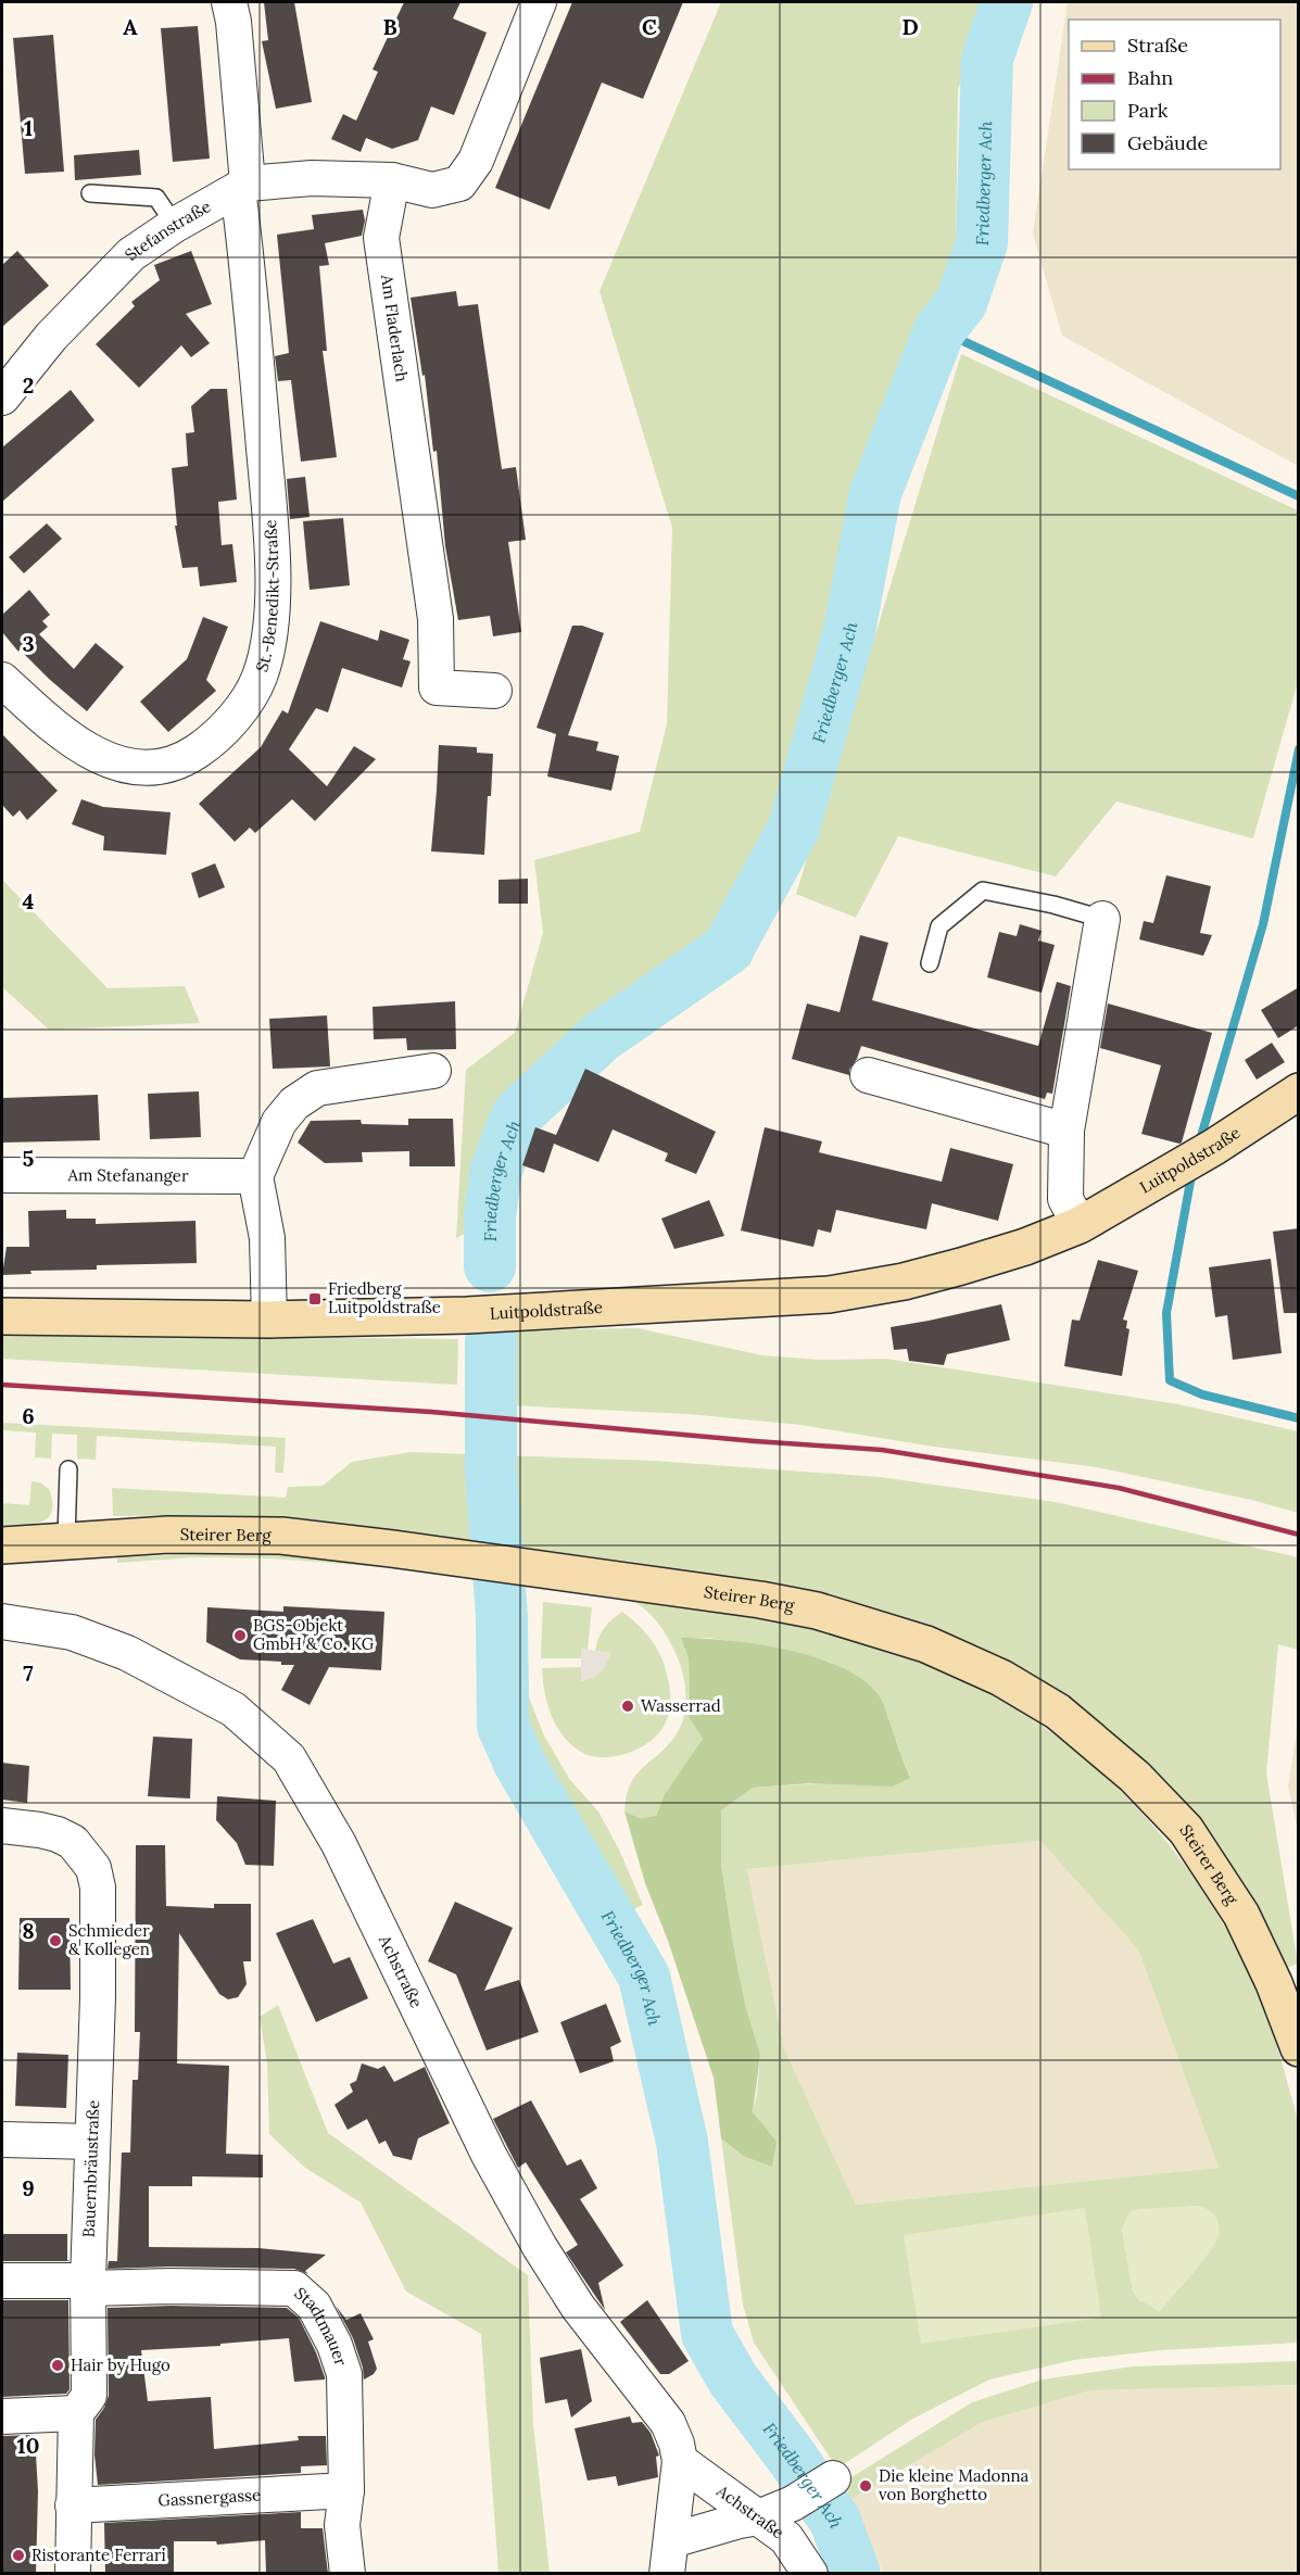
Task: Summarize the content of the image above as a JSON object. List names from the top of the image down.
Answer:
{
  "streets": {
    "street": [
      "Stefanstraße",
      "Am Fladerlach",
      "St.-Benedikt-Straße",
      "Luitpoldstraße",
      "Am Stefananger",
      "Steirer Berg",
      "Achstraße",
      "Bauernbräustraße",
      "Stadtmauer",
      "Gassnergasse"
    ]
  },
  "crossings": [
    ["Stefanstraße", "Am Fladerlach"],
    ["Stefanstraße", "St.-Benedikt-Straße"],
    ["Bauernbräustraße", "Stadtmauer"],
    ["Bauernbräustraße", "Gassnergasse"],
    ["Stadtmauer", "Gassnergasse"]
  ],
  "water": ["Friedberger Ach"],
  "places": {
    "transit": ["Friedberg Luitpoldstraße"],
    "other": [
      "BGS-Objekt GmbH & Co. KG",
      "Wasserrad",
      "Schmieder & Kollegen",
      "Hair by Hugo",
      "Die kleine Madonna von Borghetto",
      "Ristorante Ferrari"
    ]
  },
  "legend": [
    "Straße",
    "Bahn",
    "Park",
    "Gebäude"
  ],
  "grid": {
    "columns": [
      "A",
      "B",
      "C",
      "D"
    ],
    "rows": [
      "1",
      "2",
      "3",
      "4",
      "5",
      "6",
      "7",
      "8",
      "9",
      "10"
    ]
  }
}
